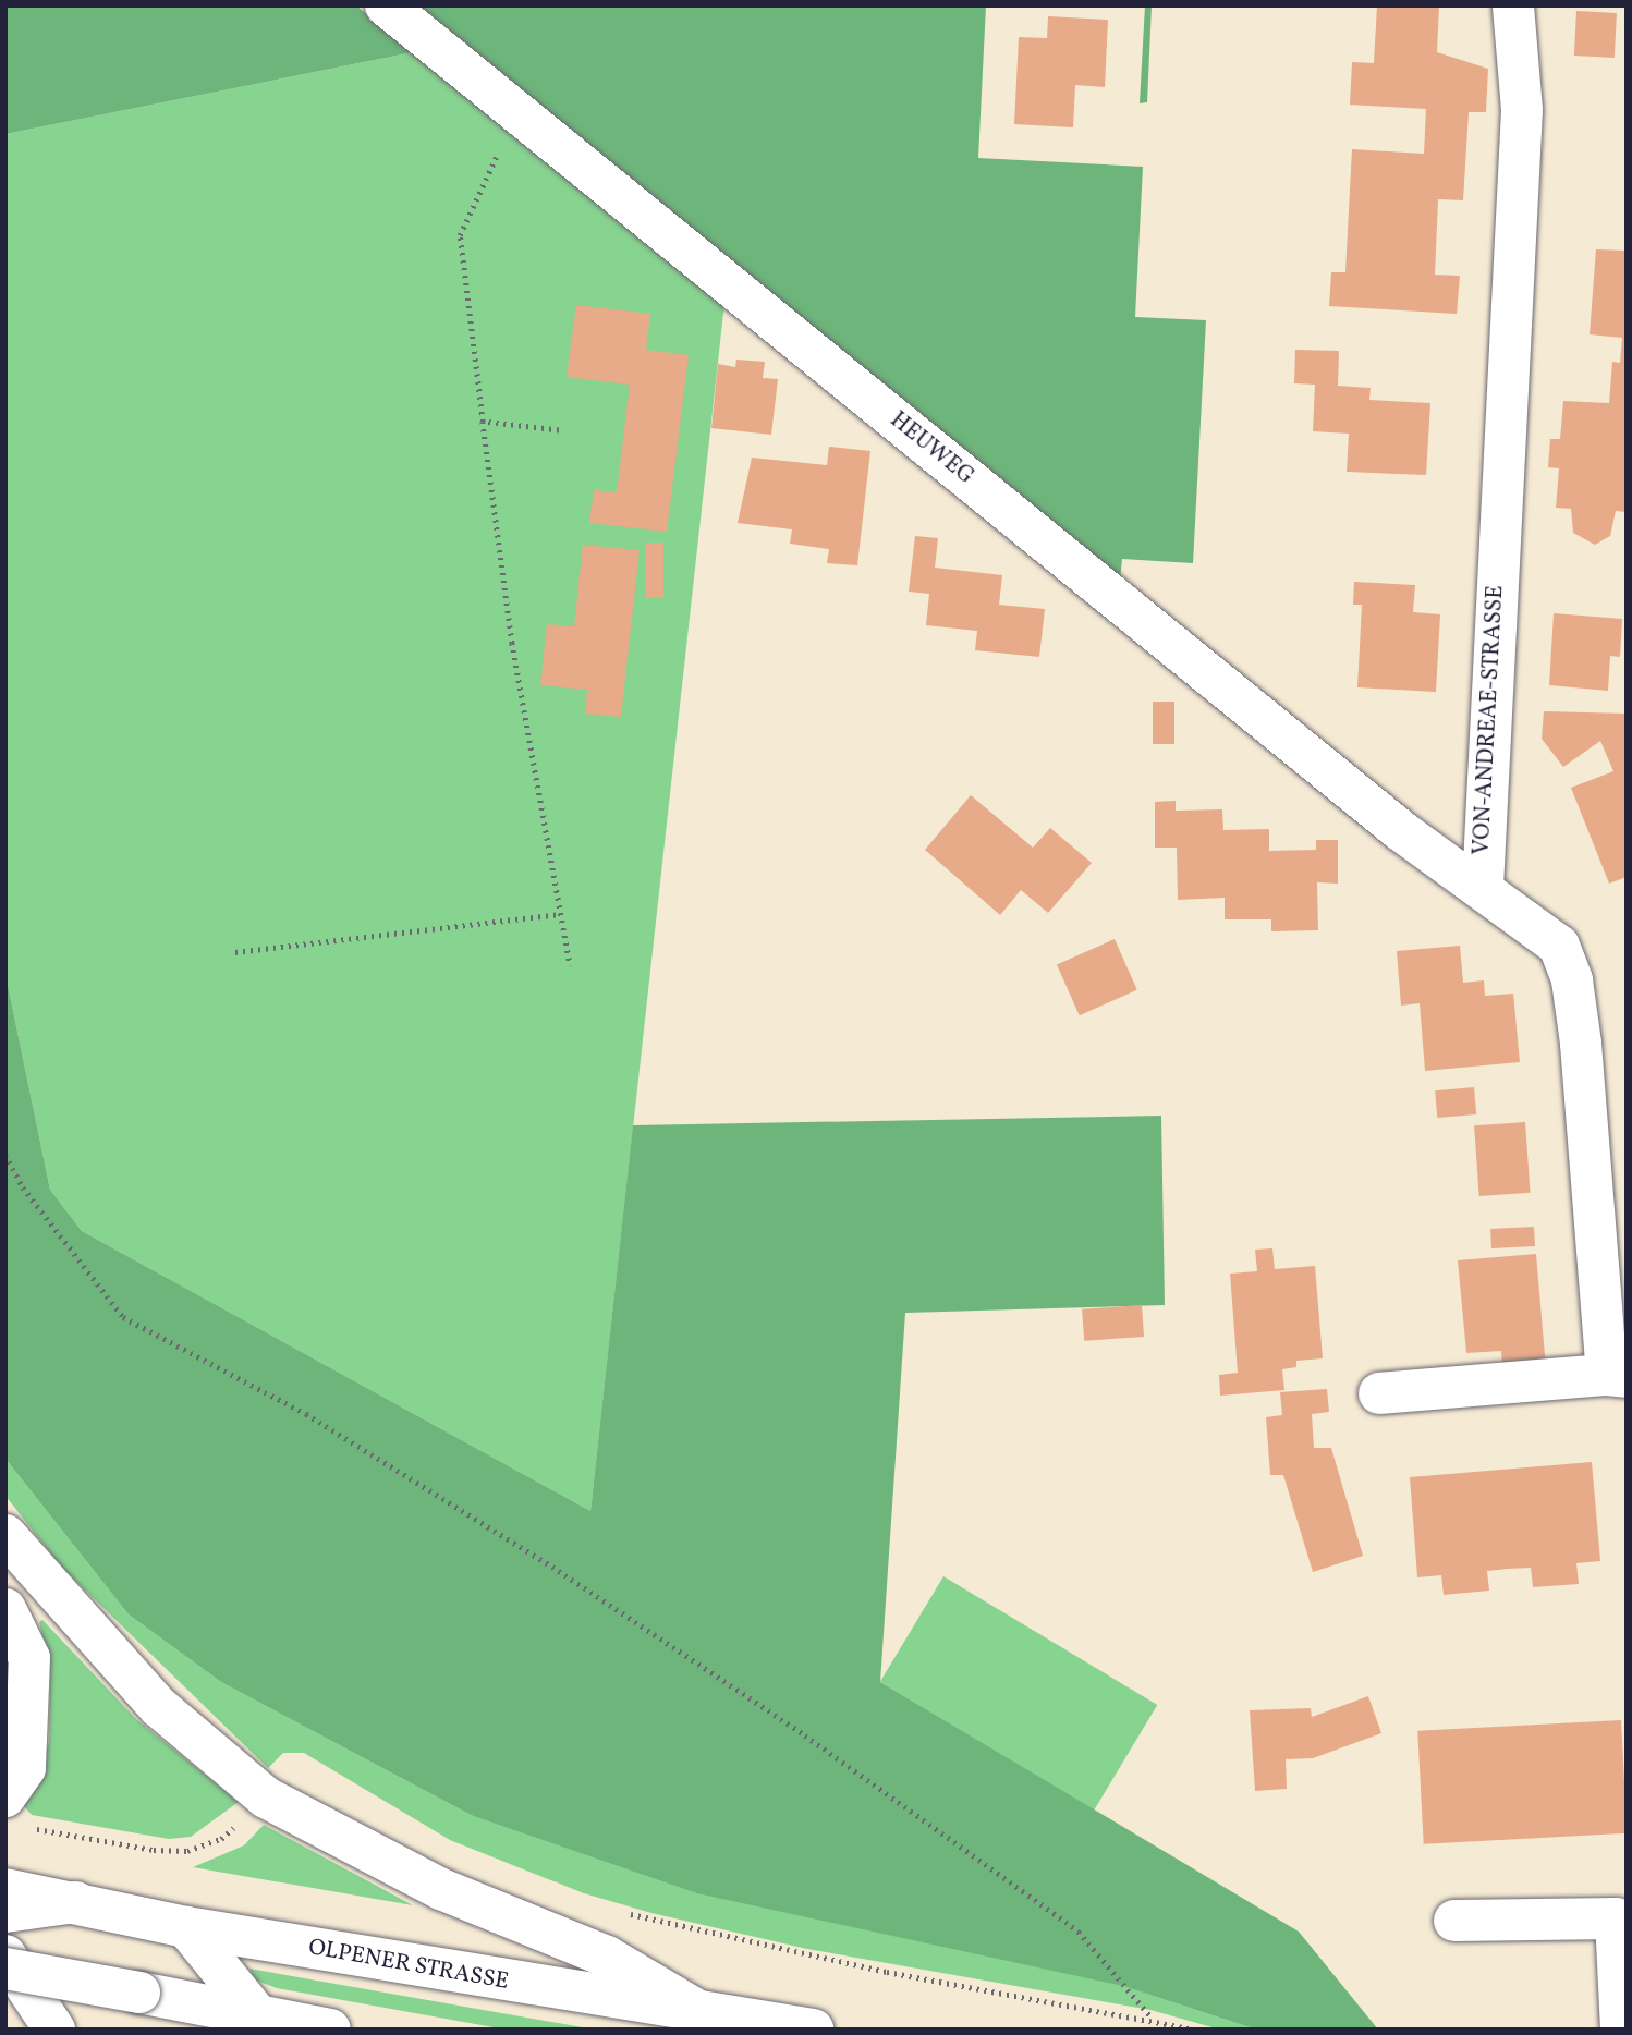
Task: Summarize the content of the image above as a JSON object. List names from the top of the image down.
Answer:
{
  "streets": {
    "main road": ["HEUWEG", "VON-ANDREAE-STRASSE", "OLPENER STRASSE"]
  },
  "crossings": [
    ["HEUWEG", "VON-ANDREAE-STRASSE"]
  ]
}
